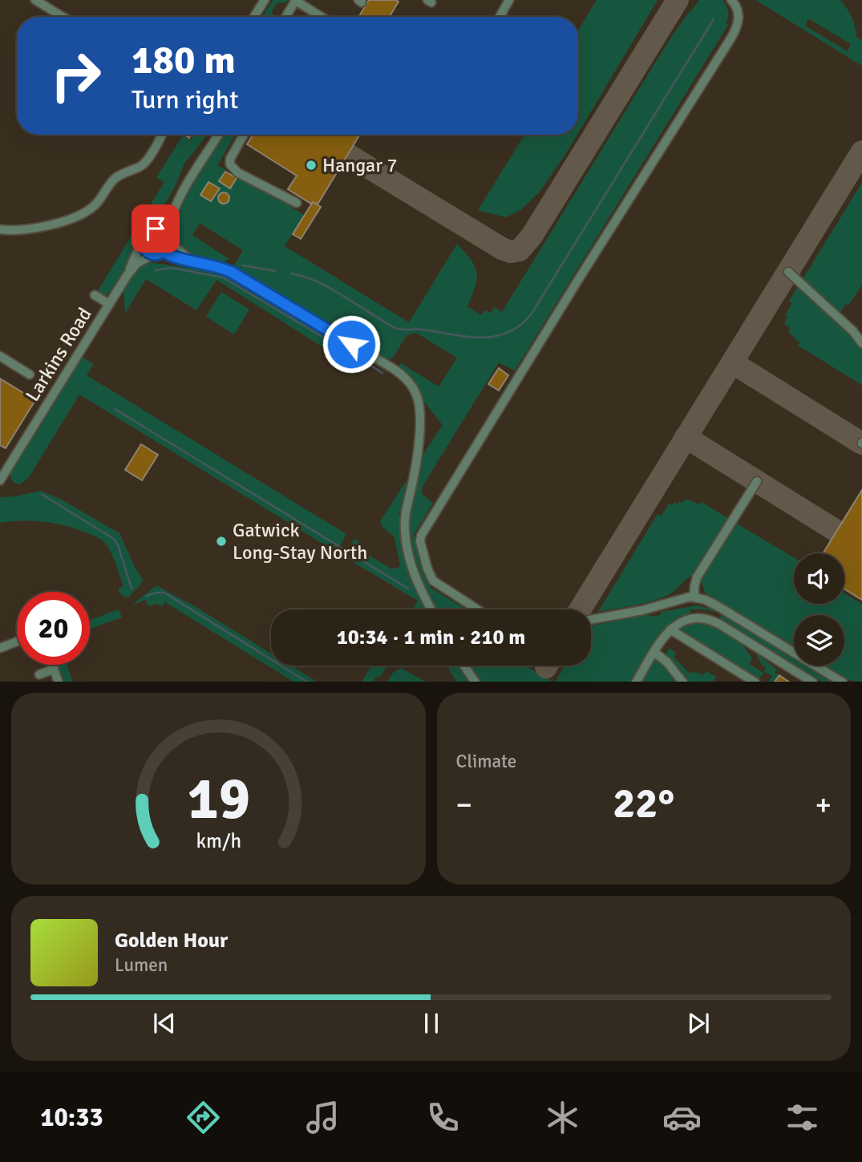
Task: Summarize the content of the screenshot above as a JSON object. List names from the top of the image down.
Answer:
{
  "streets": {
    "lane": ["Larkins Road"]
  },
  "places": ["Hangar 7", "Gatwick Long-Stay North"],
  "page": {
    "turn": ["180 m", "Turn right"],
    "limit": "20",
    "trip": "10:34 · 1 min · 210 m",
    "tile": "Climate",
    "heat": ["−", "22°", "+"],
    "song": ["Golden Hour", "Lumen"],
    "tabs": "10:33",
    "gauge": ["19", "km/h"]
  }
}
